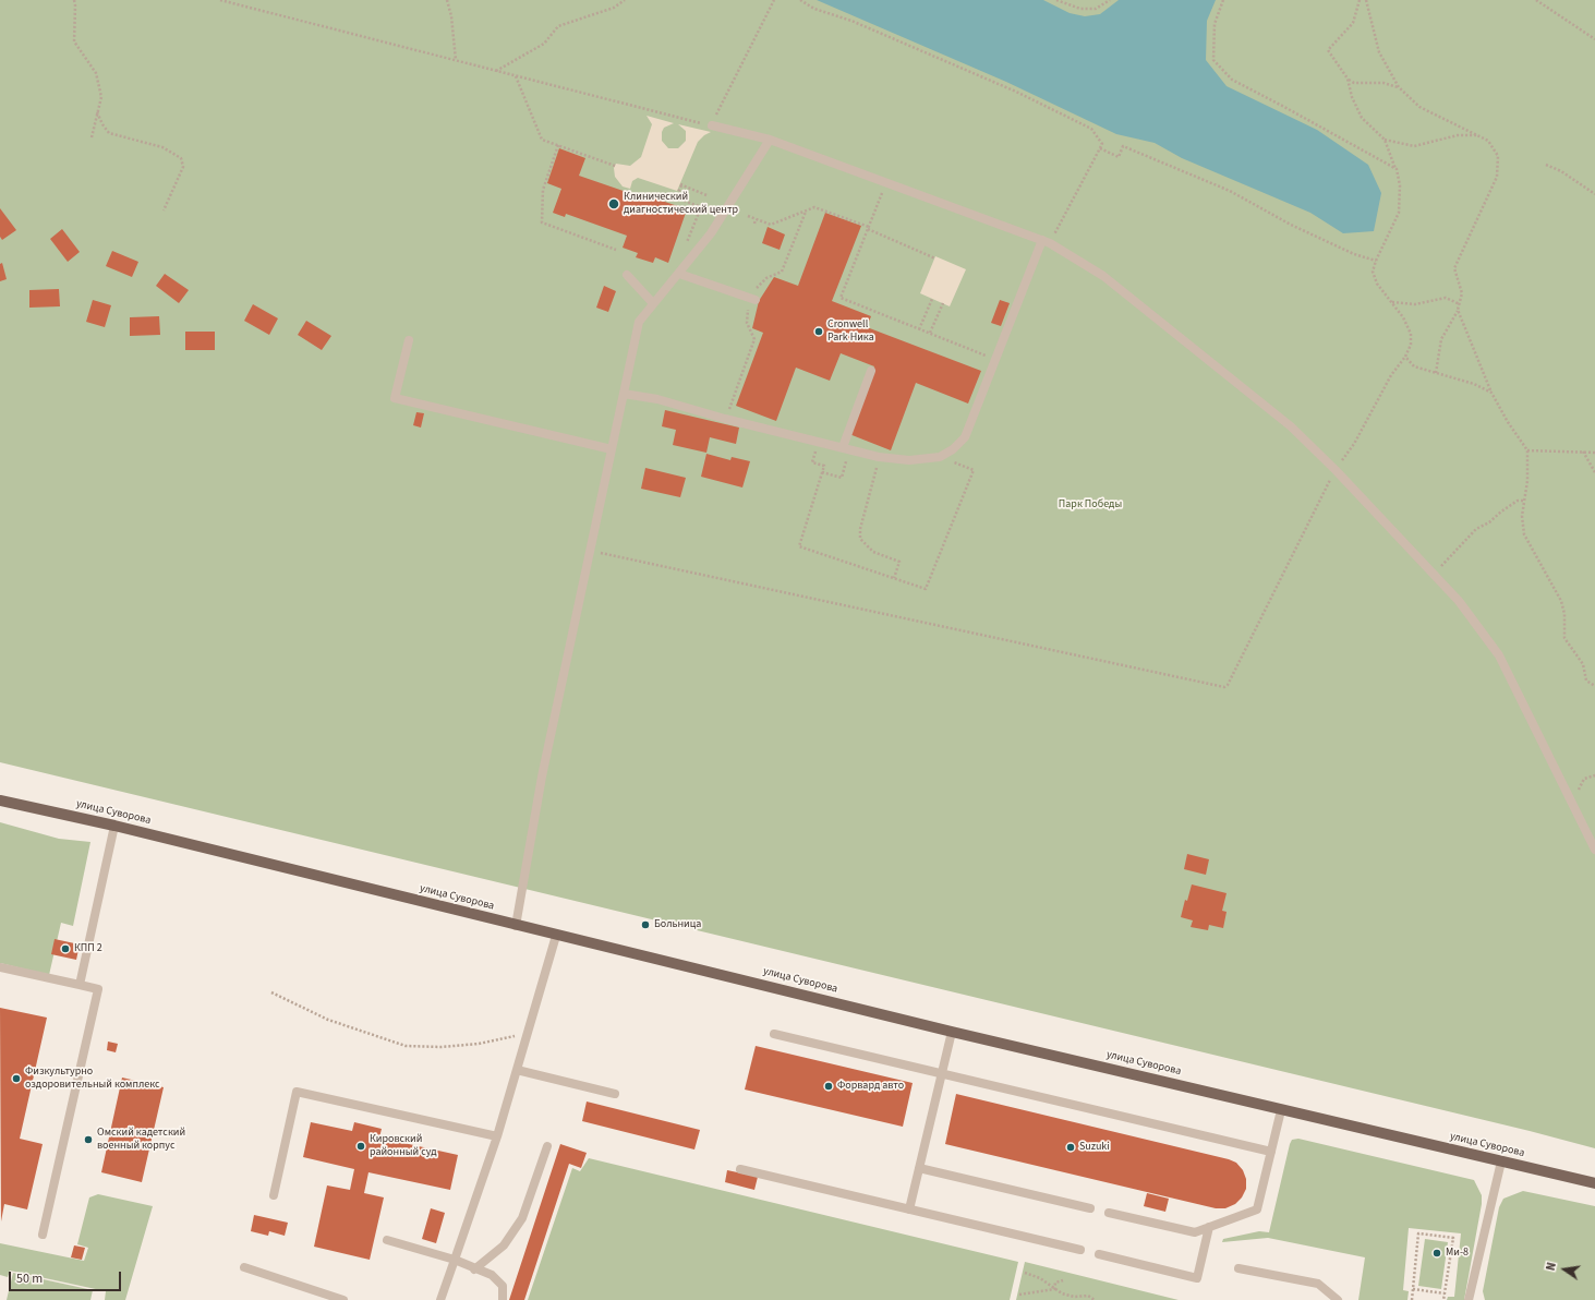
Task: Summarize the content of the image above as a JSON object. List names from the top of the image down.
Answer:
{
  "streets": {
    "main road": ["улица Суворова"]
  },
  "parks": ["Парк Победы"],
  "places": [
    "Клинический диагностический центр",
    "Cronwell Park Ника",
    "Больница",
    "КПП 2",
    "Физкультурно оздоровительный комплекс",
    "Форвард авто",
    "Омский кадетский военный корпус",
    "Кировский районный суд",
    "Suzuki",
    "Ми-8"
  ],
  "scale_bar": "50 m",
  "north": "left"
}
